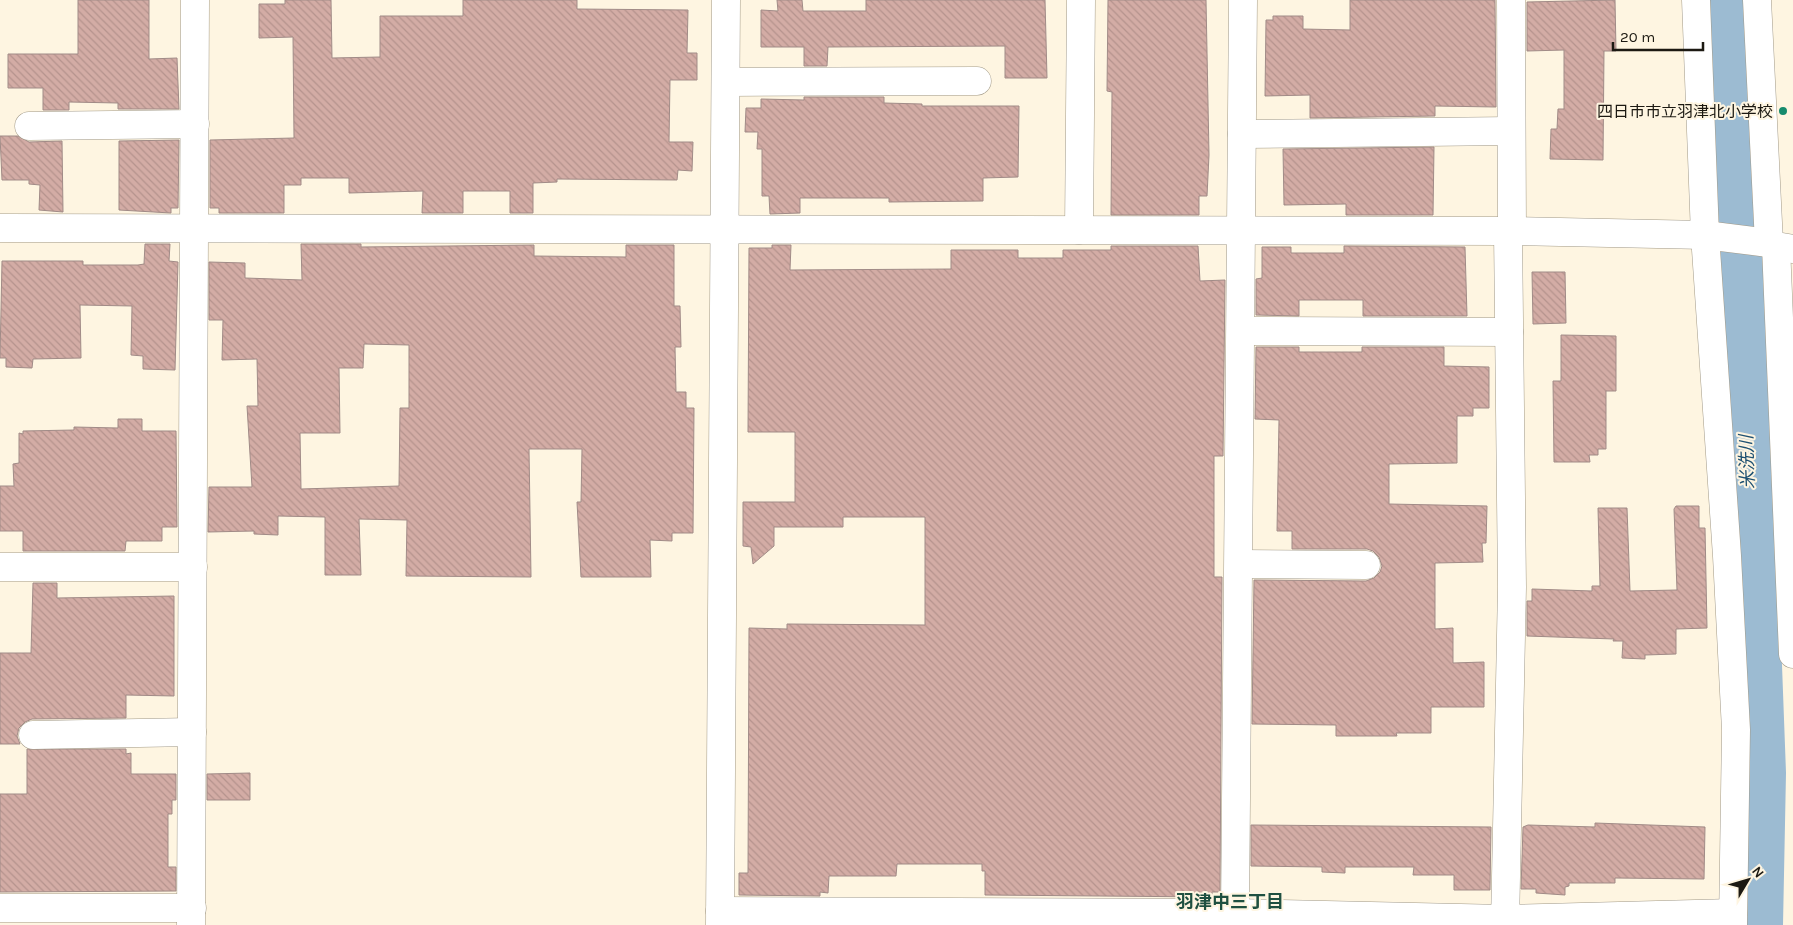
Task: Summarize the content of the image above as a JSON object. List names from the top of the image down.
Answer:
{
  "districts": ["羽津中三丁目"],
  "water": ["米洗川"],
  "places": ["四日市市立羽津北小学校"],
  "scale_bar": "20 m",
  "north": "top right"
}
